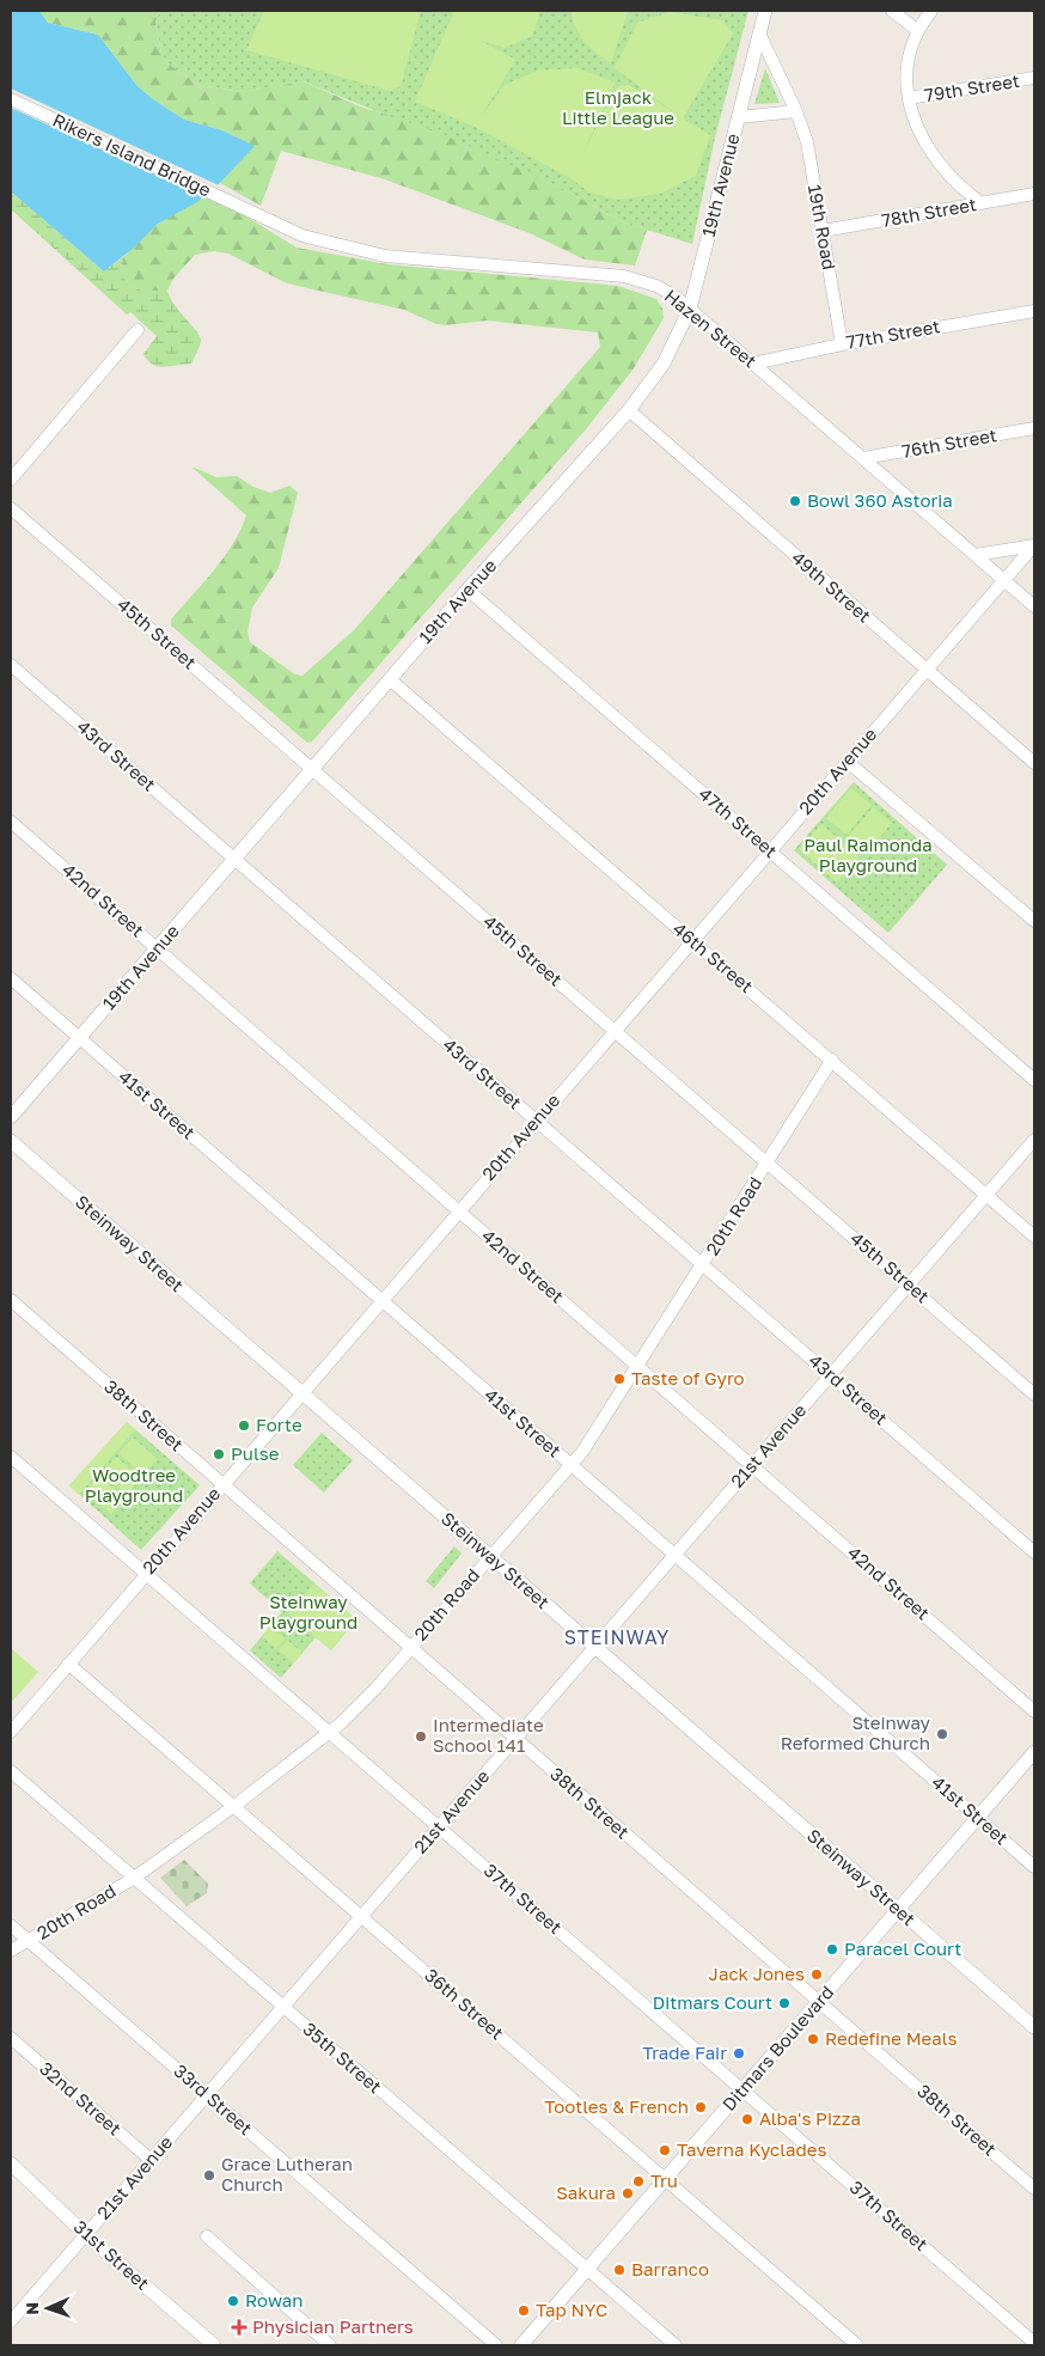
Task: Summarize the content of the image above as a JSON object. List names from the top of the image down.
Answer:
{
  "streets": {
    "street": [
      "79th Street",
      "Rikers Island Bridge",
      "19th Avenue",
      "78th Street",
      "19th Road",
      "Hazen Street",
      "77th Street",
      "76th Street",
      "49th Street",
      "45th Street",
      "43rd Street",
      "20th Avenue",
      "47th Street",
      "42nd Street",
      "46th Street",
      "41st Street",
      "20th Road",
      "Steinway Street",
      "38th Street",
      "21st Avenue",
      "37th Street",
      "36th Street",
      "Ditmars Boulevard",
      "35th Street",
      "32nd Street",
      "33rd Street",
      "31st Street"
    ]
  },
  "crossings": [
    ["Rikers Island Bridge", "Hazen Street"],
    ["19th Avenue", "19th Road"],
    ["19th Avenue", "Hazen Street"],
    ["19th Avenue", "49th Street"],
    ["19th Avenue", "45th Street"],
    ["19th Avenue", "43rd Street"],
    ["19th Avenue", "47th Street"],
    ["19th Avenue", "42nd Street"],
    ["19th Avenue", "46th Street"],
    ["19th Avenue", "41st Street"],
    ["78th Street", "19th Road"],
    ["19th Road", "77th Street"],
    ["Hazen Street", "77th Street"],
    ["Hazen Street", "76th Street"],
    ["Hazen Street", "20th Avenue"],
    ["49th Street", "20th Avenue"],
    ["45th Street", "20th Avenue"],
    ["45th Street", "20th Road"],
    ["45th Street", "21st Avenue"],
    ["43rd Street", "20th Avenue"],
    ["43rd Street", "20th Road"],
    ["43rd Street", "21st Avenue"],
    ["20th Avenue", "47th Street"],
    ["20th Avenue", "42nd Street"],
    ["20th Avenue", "46th Street"],
    ["20th Avenue", "41st Street"],
    ["20th Avenue", "Steinway Street"],
    ["20th Avenue", "38th Street"],
    ["20th Avenue", "37th Street"],
    ["20th Avenue", "36th Street"],
    ["42nd Street", "20th Road"],
    ["42nd Street", "21st Avenue"],
    ["46th Street", "20th Road"],
    ["46th Street", "21st Avenue"],
    ["41st Street", "20th Road"],
    ["41st Street", "21st Avenue"],
    ["41st Street", "Ditmars Boulevard"],
    ["20th Road", "Steinway Street"],
    ["20th Road", "38th Street"],
    ["20th Road", "37th Street"],
    ["20th Road", "36th Street"],
    ["20th Road", "35th Street"],
    ["20th Road", "33rd Street"],
    ["Steinway Street", "21st Avenue"],
    ["Steinway Street", "Ditmars Boulevard"],
    ["38th Street", "21st Avenue"],
    ["38th Street", "Ditmars Boulevard"],
    ["21st Avenue", "37th Street"],
    ["21st Avenue", "36th Street"],
    ["21st Avenue", "35th Street"],
    ["21st Avenue", "32nd Street"],
    ["21st Avenue", "33rd Street"],
    ["21st Avenue", "31st Street"],
    ["37th Street", "Ditmars Boulevard"],
    ["36th Street", "Ditmars Boulevard"],
    ["Ditmars Boulevard", "35th Street"]
  ],
  "districts": ["STEINWAY"],
  "parks": [
    "Elmjack Little League",
    "Paul Raimonda Playground",
    "Woodtree Playground",
    "Steinway Playground"
  ],
  "places": {
    "other": [
      "Bowl 360 Astoria",
      "Taste of Gyro",
      "Forte",
      "Pulse",
      "Steinway Reformed Church",
      "Intermediate School 141",
      "Paracel Court",
      "Jack Jones",
      "Ditmars Court",
      "Redefine Meals",
      "Trade Fair",
      "Tootles & French",
      "Alba's Pizza",
      "Taverna Kyclades",
      "Grace Lutheran Church",
      "Tru",
      "Sakura",
      "Barranco",
      "Rowan",
      "Tap NYC"
    ],
    "health": ["Physician Partners"]
  },
  "north": "left"
}
